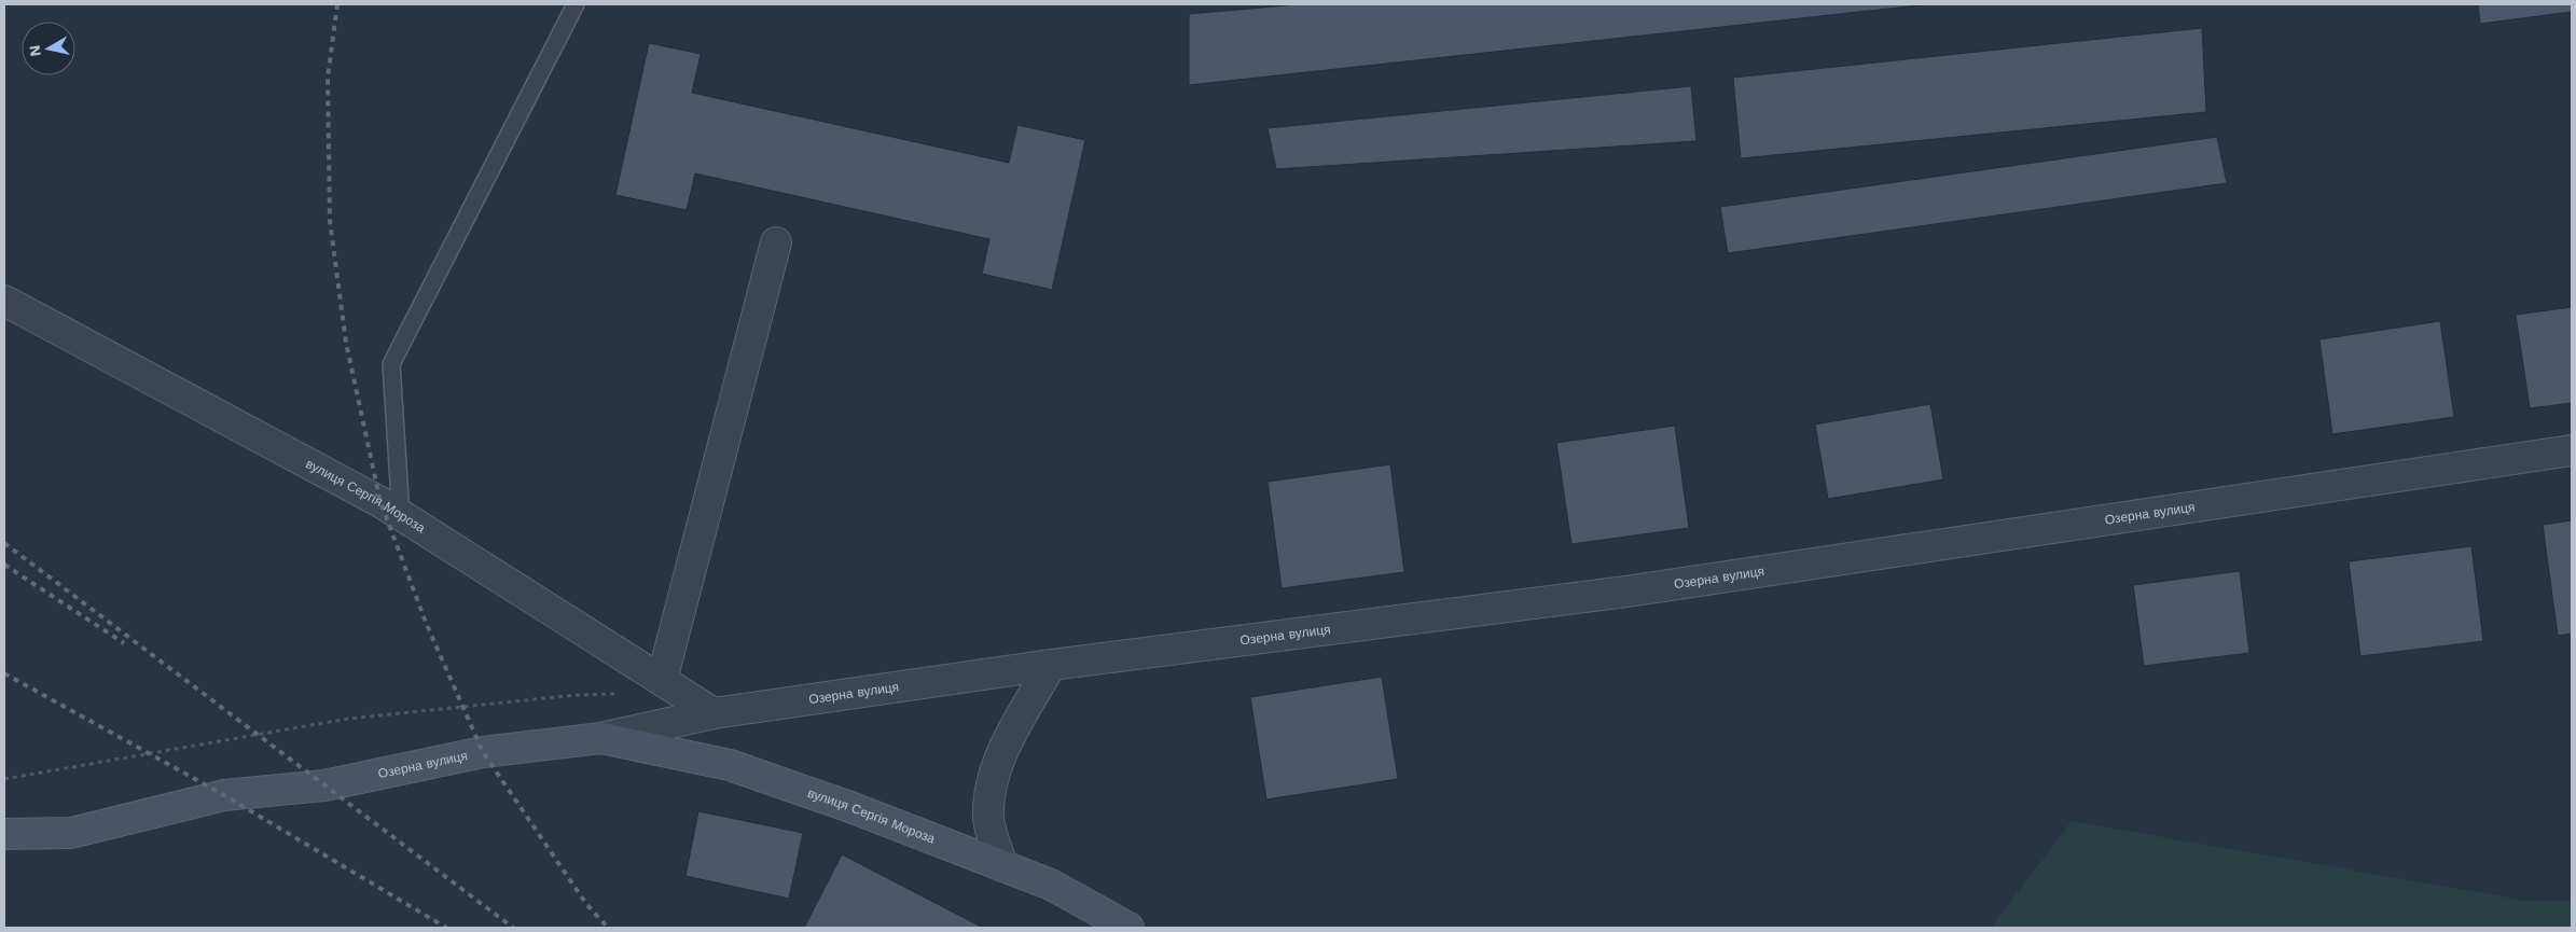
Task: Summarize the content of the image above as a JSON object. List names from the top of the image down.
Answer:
{
  "streets": {
    "main road": ["вулиця Сергія Мороза", "Озерна вулиця"]
  },
  "crossings": [
    ["вулиця Сергія Мороза", "Озерна вулиця"]
  ],
  "north": "left"
}
